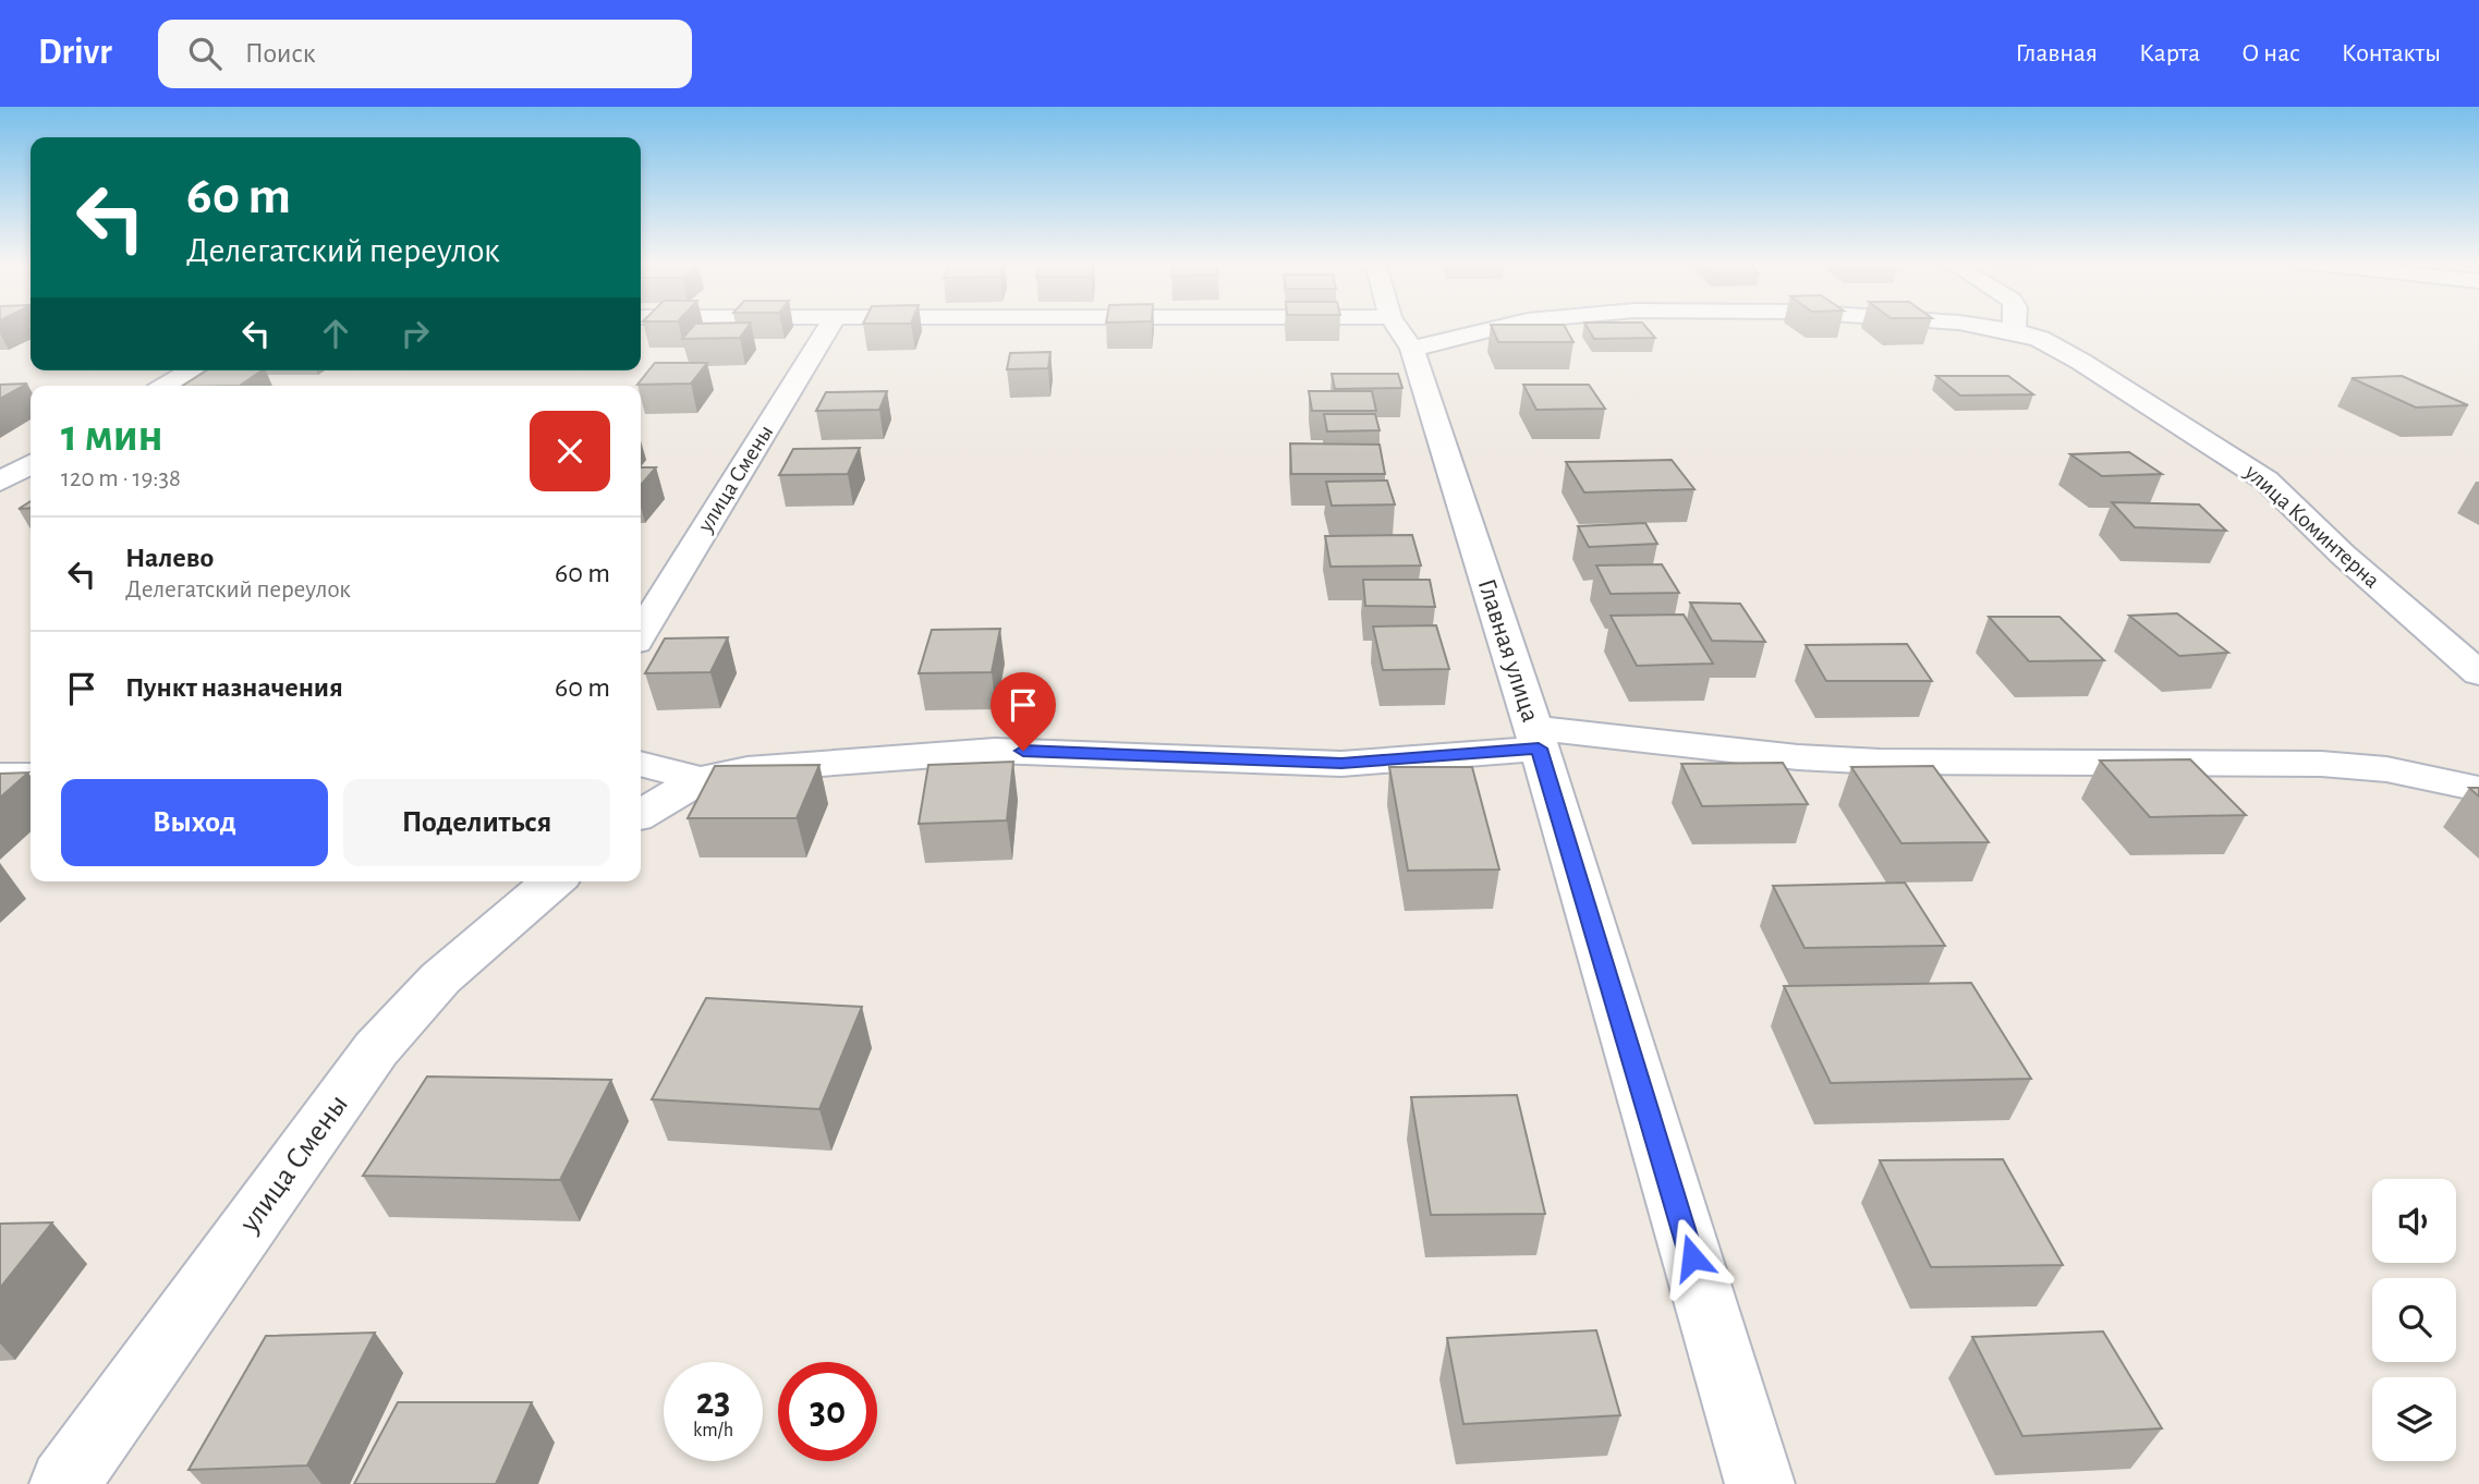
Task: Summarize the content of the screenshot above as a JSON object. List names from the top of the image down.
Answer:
{
  "streets": {
    "street": ["улица Смены", "улица Коминтерна", "Главная улица"]
  },
  "crossings": [
    ["улица Коминтерна", "Главная улица"]
  ],
  "page": {
    "header": "Drivr",
    "search": "Поиск",
    "nav": [
      "Главная",
      "Карта",
      "О нас",
      "Контакты"
    ],
    "turn": ["60 m", "Делегатский переулок"],
    "heading": ["1 мин", "120 m · 19:38"],
    "list": [
      {
        "name": "Налево",
        "note": "Делегатский переулок",
        "value": "60 m"
      },
      {
        "name": "Пункт назначения",
        "value": "60 m"
      }
    ],
    "buttons": ["Выход", "Поделиться"],
    "speed": "23 km/h",
    "limit": "30"
  }
}
